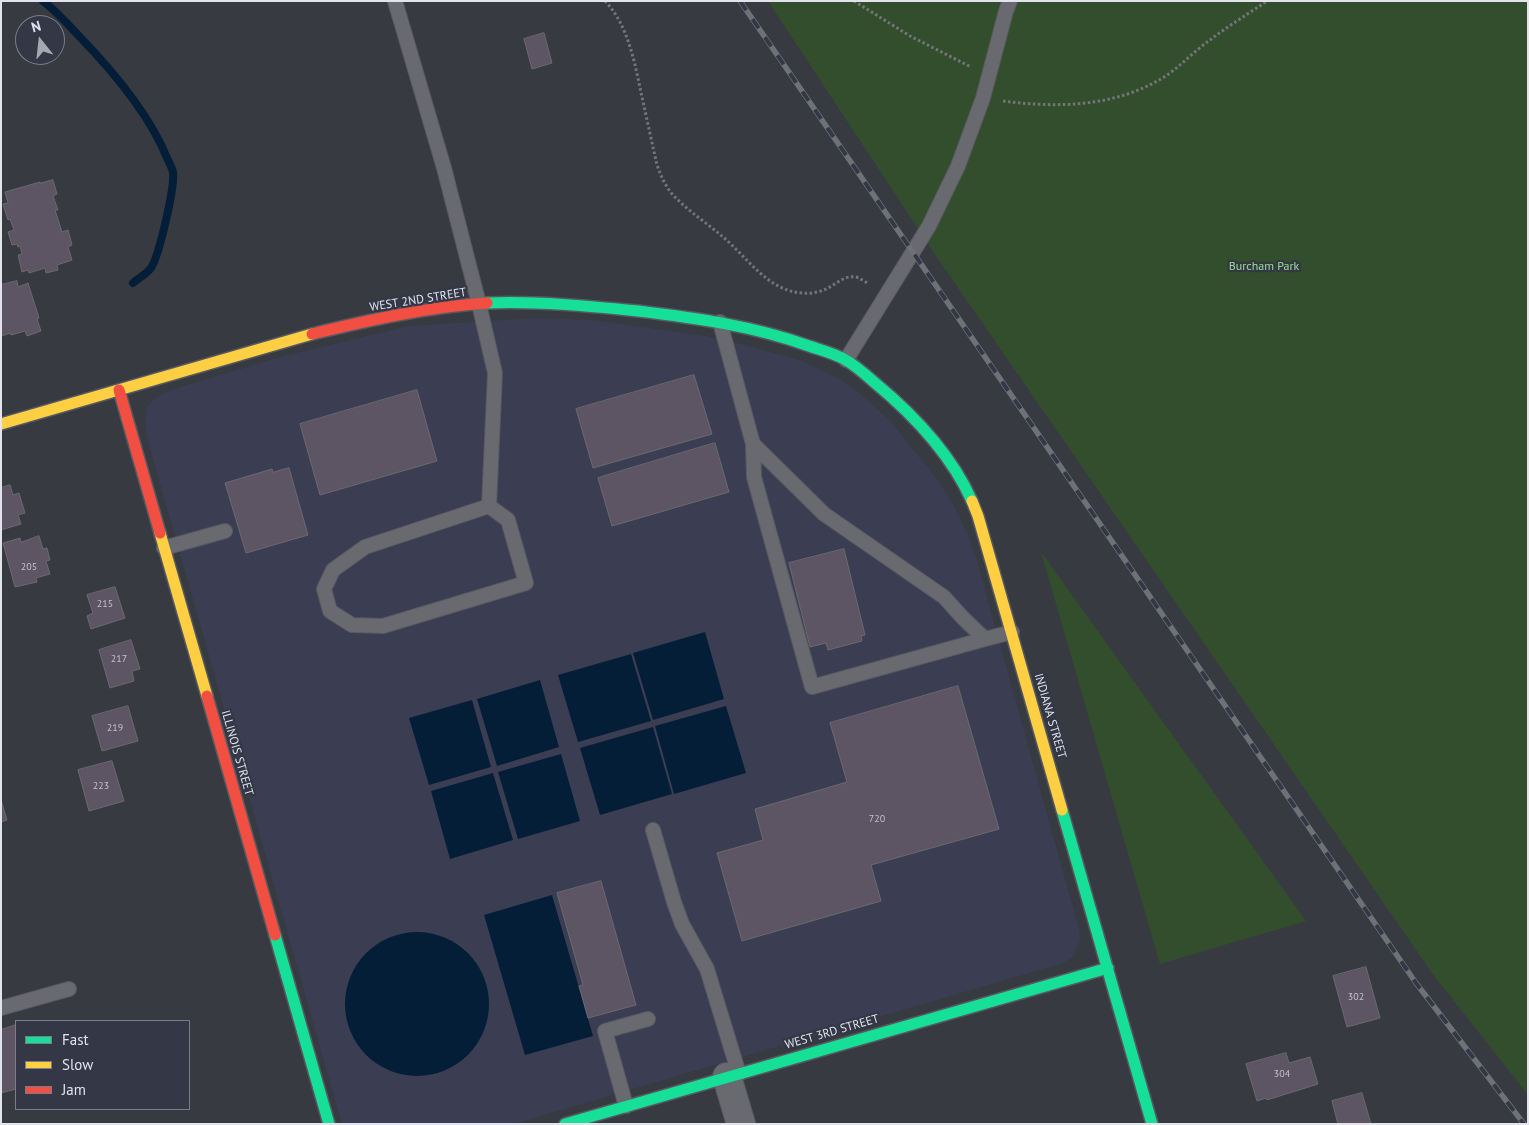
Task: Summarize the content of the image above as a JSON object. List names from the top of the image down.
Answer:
{
  "streets": {
    "street": [
      "WEST 2ND STREET",
      "INDIANA STREET",
      "ILLINOIS STREET",
      "WEST 3RD STREET"
    ]
  },
  "crossings": [
    ["WEST 2ND STREET", "INDIANA STREET"],
    ["WEST 2ND STREET", "ILLINOIS STREET"],
    ["INDIANA STREET", "WEST 3RD STREET"]
  ],
  "parks": ["Burcham Park"],
  "house_numbers": [
    "205",
    "215",
    "217",
    "219",
    "223",
    "720",
    "302",
    "304"
  ],
  "legend": ["Fast", "Slow", "Jam"],
  "north": "top"
}
